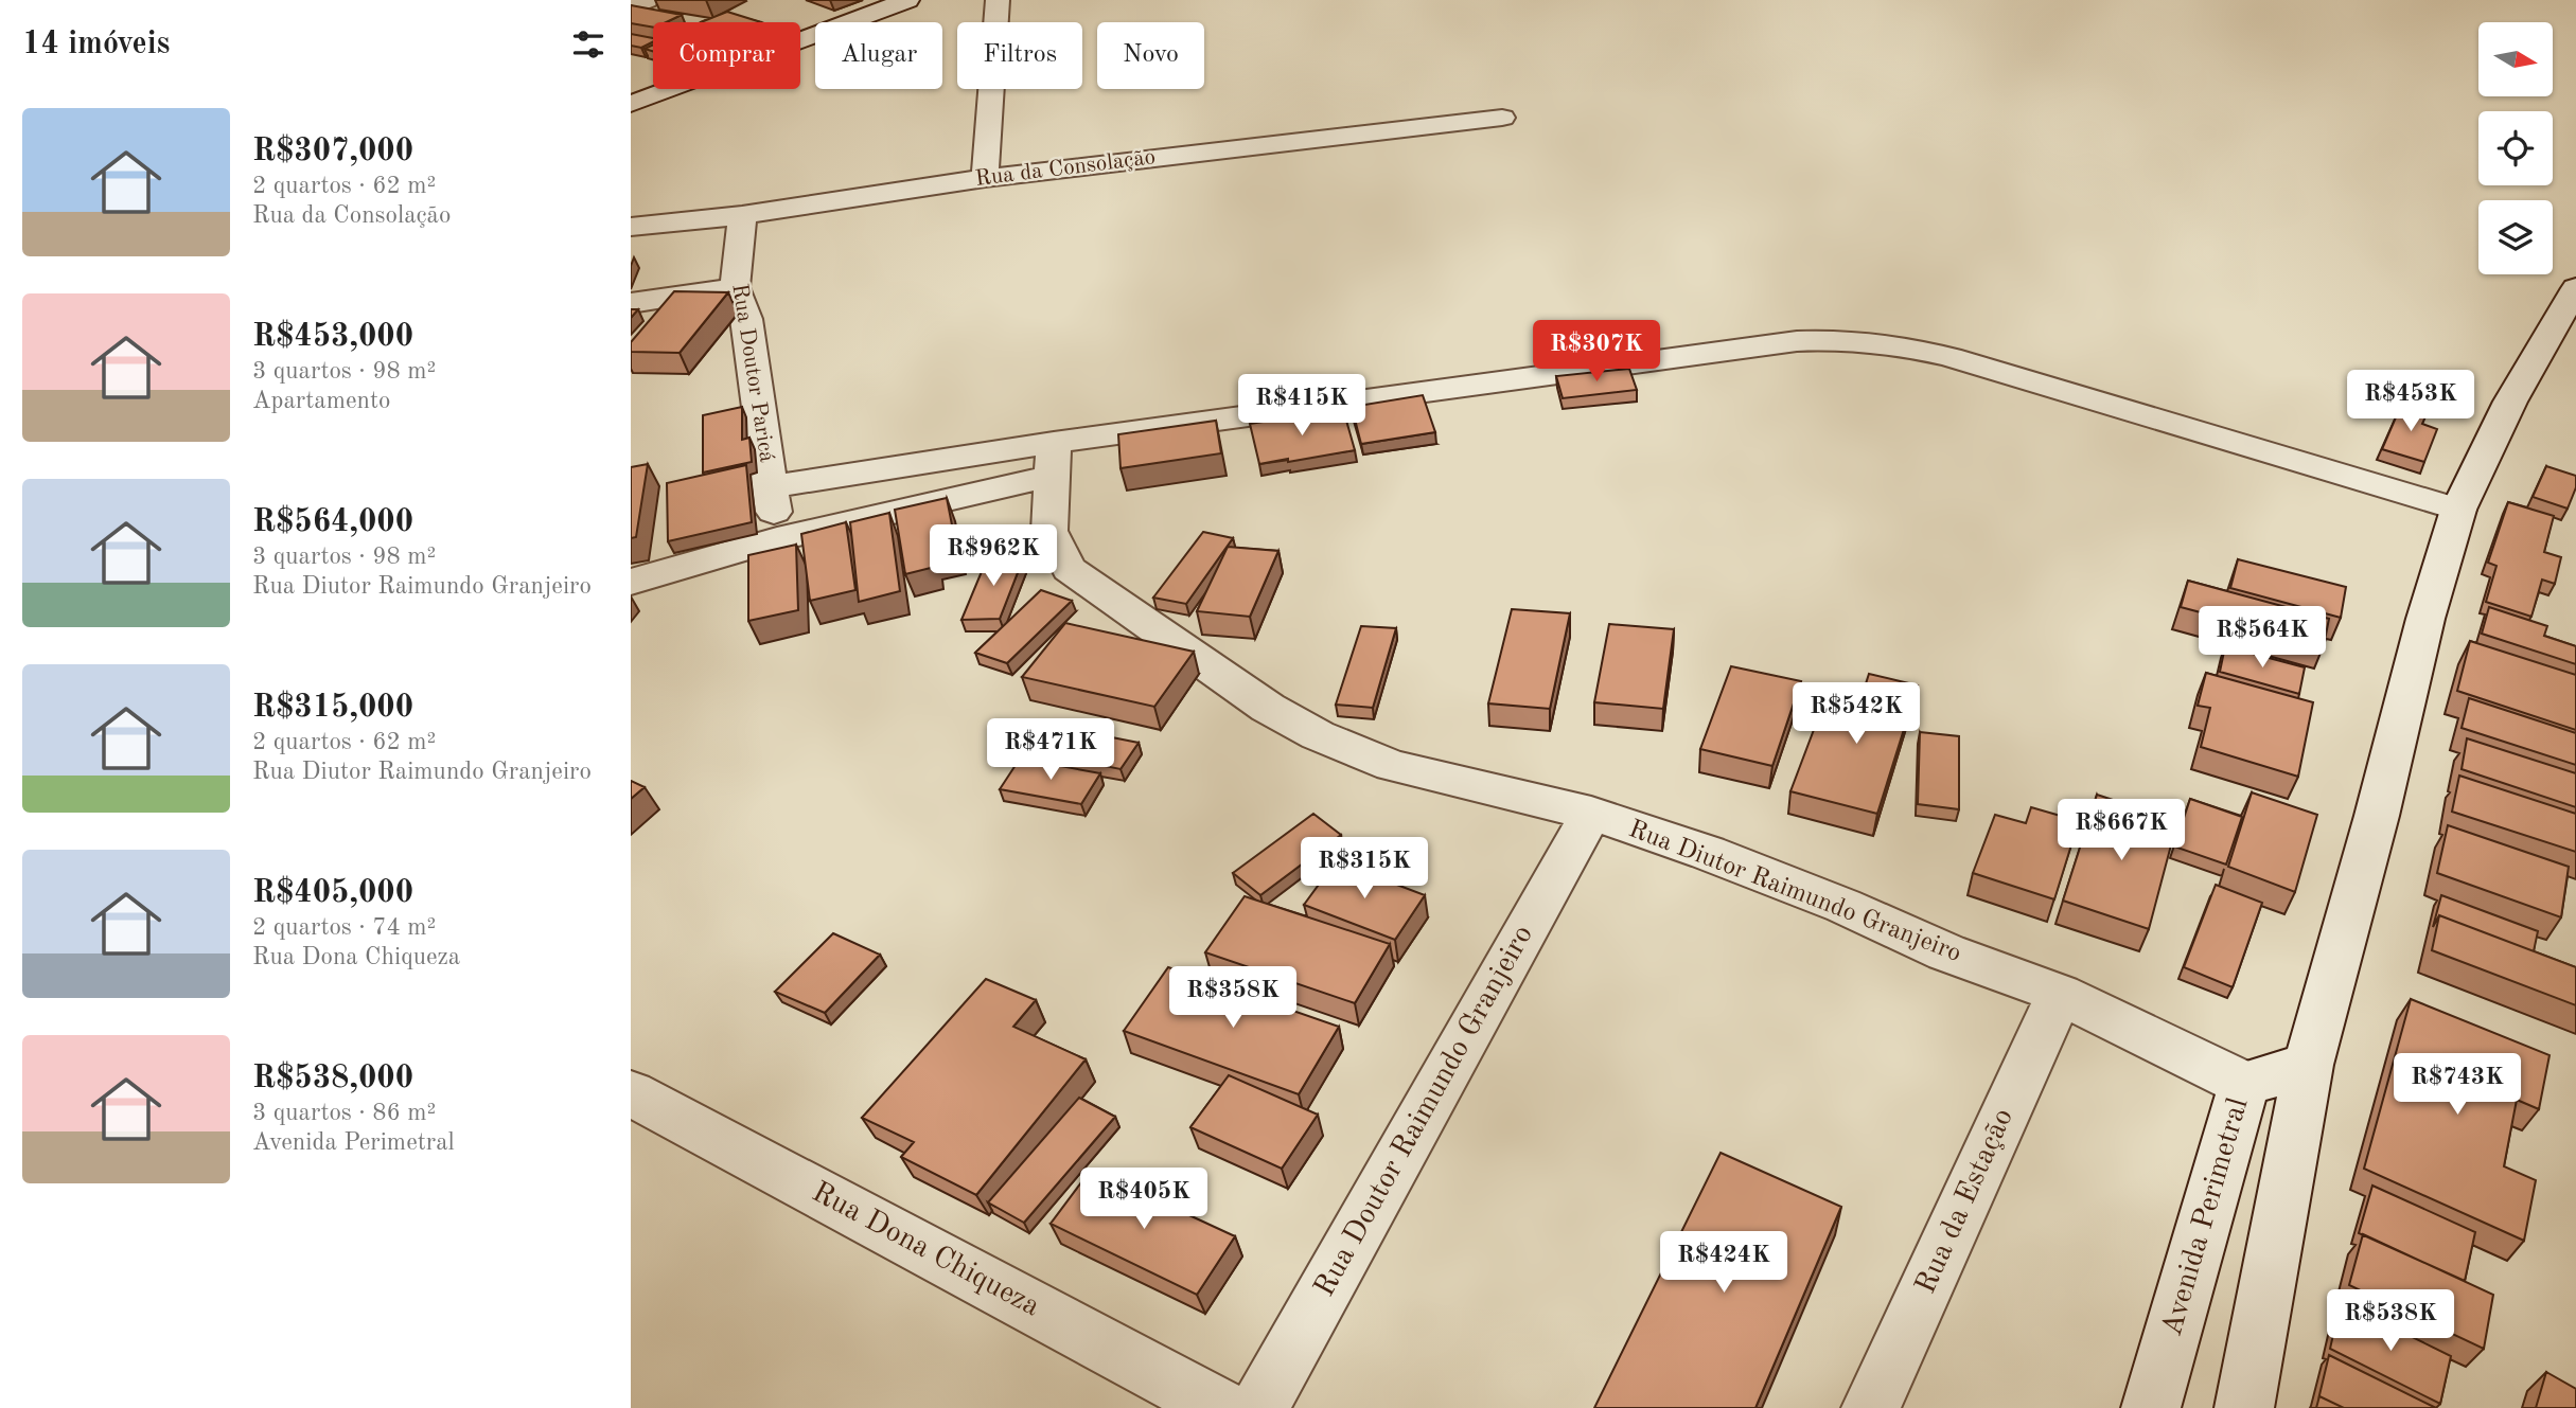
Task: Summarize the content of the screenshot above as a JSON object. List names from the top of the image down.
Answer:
{
  "streets": {
    "street": [
      "Rua da Consolação",
      "Rua Doutor Paricá",
      "Rua Diutor Raimundo Granjeiro",
      "Rua Doutor Raimundo Granjeiro",
      "Rua da Estação",
      "Avenida Perimetral",
      "Rua Dona Chiqueza"
    ]
  },
  "crossings": [
    ["Rua da Consolação", "Rua Doutor Paricá"],
    ["Rua Diutor Raimundo Granjeiro", "Rua Doutor Raimundo Granjeiro"],
    ["Rua Diutor Raimundo Granjeiro", "Rua da Estação"],
    ["Rua Diutor Raimundo Granjeiro", "Avenida Perimetral"]
  ],
  "north": "right",
  "page": {
    "heading": "14 imóveis",
    "chip": [
      "Comprar",
      "Alugar",
      "Filtros",
      "Novo"
    ],
    "list": [
      {
        "name": "R$307,000",
        "note": "2 quartos · 62 m² · Rua da Consolação"
      },
      {
        "name": "R$453,000",
        "note": "3 quartos · 98 m² · Apartamento"
      },
      {
        "name": "R$564,000",
        "note": "3 quartos · 98 m² · Rua Diutor Raimundo Granjeiro"
      },
      {
        "name": "R$315,000",
        "note": "2 quartos · 62 m² · Rua Diutor Raimundo Granjeiro"
      },
      {
        "name": "R$405,000",
        "note": "2 quartos · 74 m² · Rua Dona Chiqueza"
      },
      {
        "name": "R$538,000",
        "note": "3 quartos · 86 m² · Avenida Perimetral"
      }
    ],
    "price": [
      "R$307K",
      "R$453K",
      "R$415K",
      "R$962K",
      "R$564K",
      "R$542K",
      "R$471K",
      "R$667K",
      "R$315K",
      "R$358K",
      "R$743K",
      "R$405K",
      "R$424K",
      "R$538K"
    ]
  }
}
